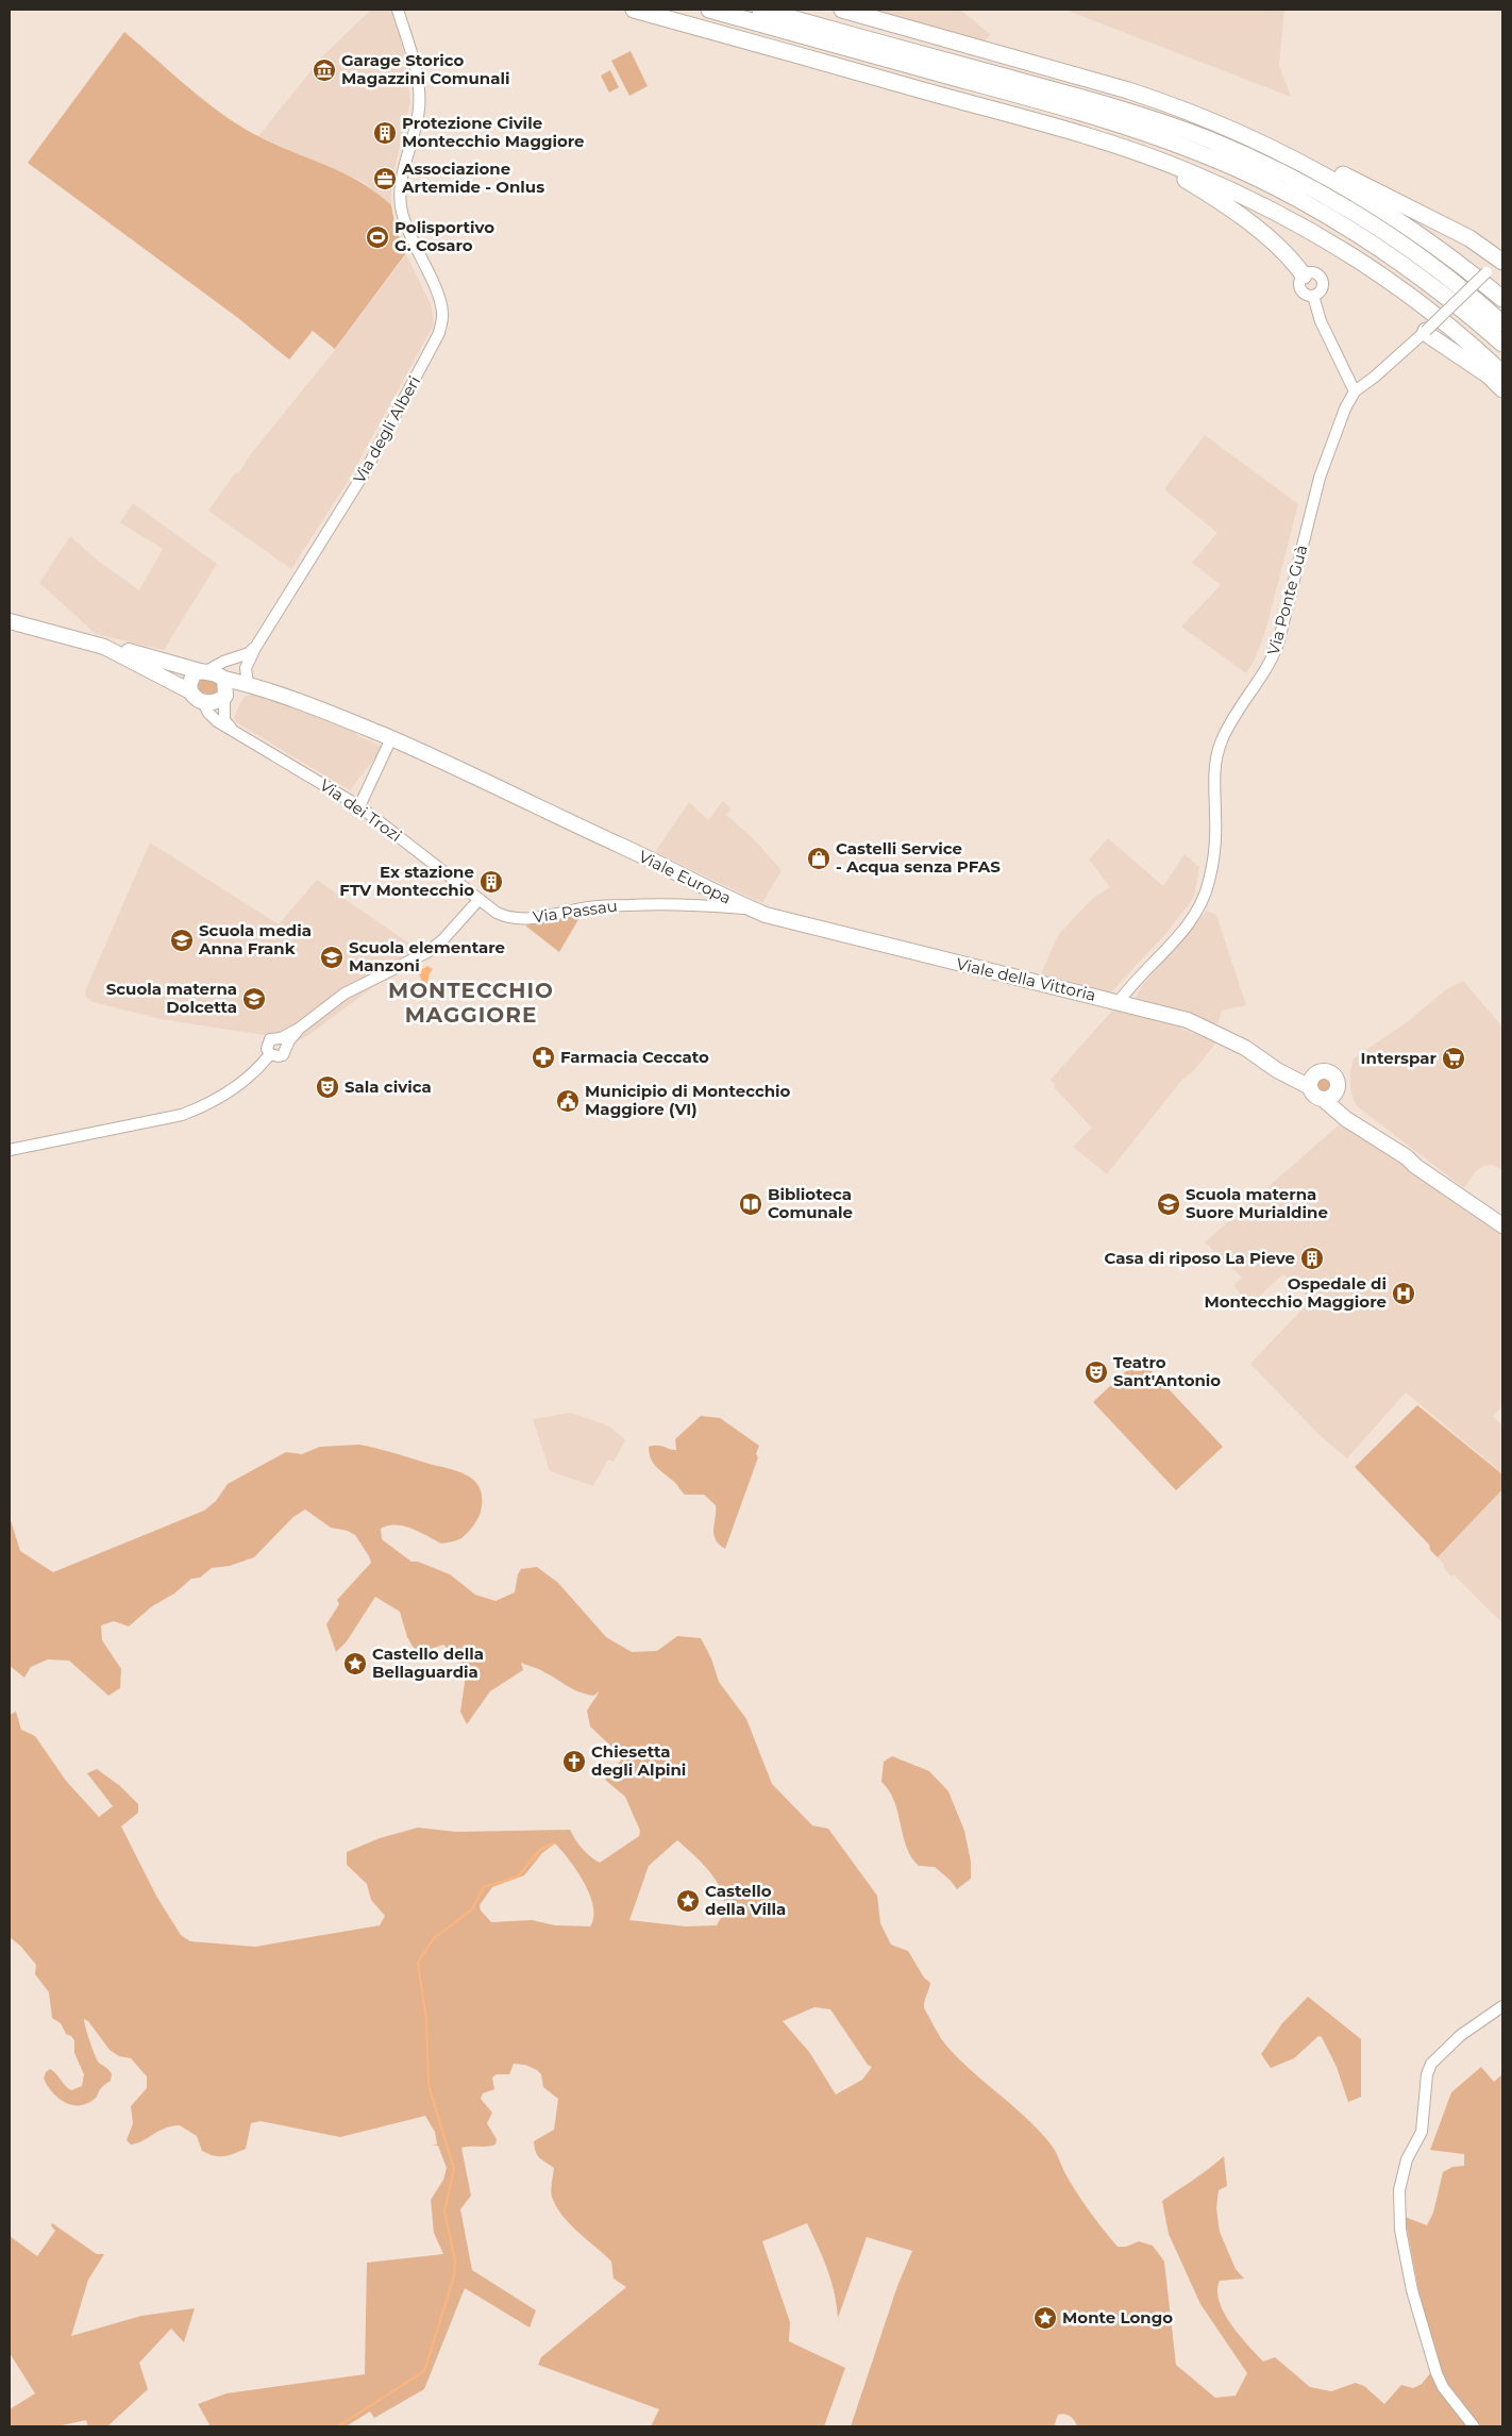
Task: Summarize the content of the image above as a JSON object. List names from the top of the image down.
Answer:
{
  "streets": {
    "main road": ["Viale Europa", "Viale della Vittoria"],
    "street": [
      "Via degli Alberi",
      "Via Ponte Guà",
      "Via dei Trozi",
      "Via Passau"
    ]
  },
  "crossings": [
    ["Via degli Alberi", "Viale Europa"],
    ["Via Ponte Guà", "Viale della Vittoria"],
    ["Via dei Trozi", "Viale Europa"],
    ["Via dei Trozi", "Via Passau"],
    ["Viale Europa", "Via Passau"],
    ["Viale Europa", "Viale della Vittoria"],
    ["Via Passau", "Viale della Vittoria"]
  ],
  "districts": ["MONTECCHIO MAGGIORE"],
  "places": {
    "museum": ["Garage Storico Magazzini Comunali"],
    "building": ["Protezione Civile Montecchio Maggiore", "Ex stazione FTV Montecchio", "Casa di riposo La Pieve"],
    "office": ["Associazione Artemide - Onlus"],
    "sports": ["Polisportivo G. Cosaro"],
    "shop": ["Castelli Service - Acqua senza PFAS"],
    "school or university": [
      "Scuola media Anna Frank",
      "Scuola elementare Manzoni",
      "Scuola materna Dolcetta",
      "Scuola materna Suore Murialdine"
    ],
    "pharmacy": ["Farmacia Ceccato"],
    "supermarket": ["Interspar"],
    "theatre": ["Sala civica", "Teatro Sant'Antonio"],
    "public building": ["Municipio di Montecchio Maggiore (VI)"],
    "library": ["Biblioteca Comunale"],
    "hospital": ["Ospedale di Montecchio Maggiore"],
    "place": ["Castello della Bellaguardia", "Castello della Villa", "Monte Longo"],
    "church": ["Chiesetta degli Alpini"]
  }
}
